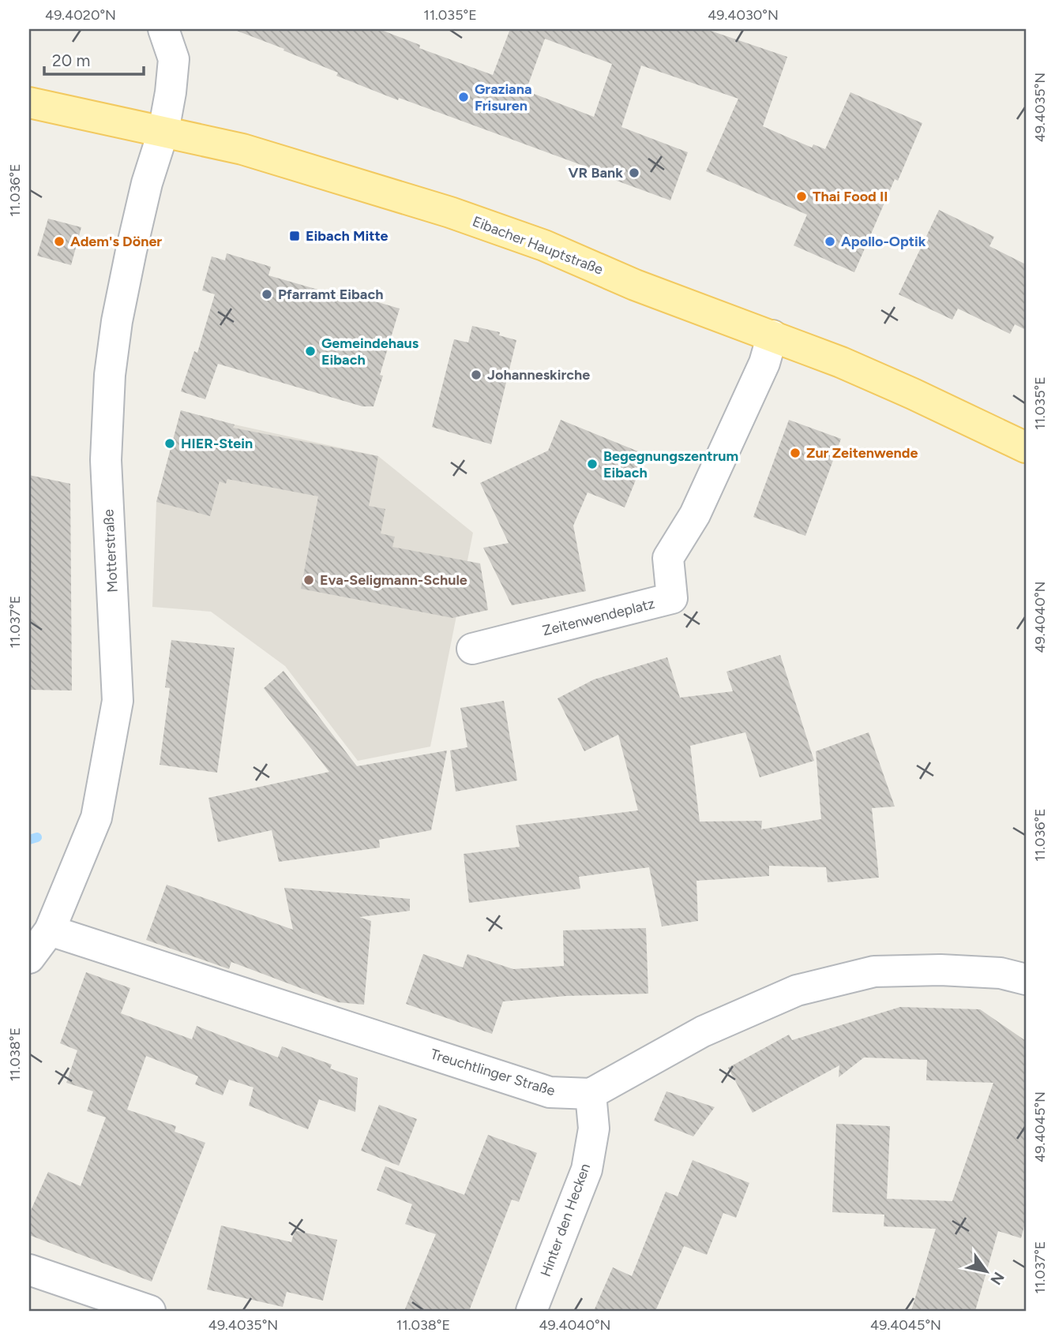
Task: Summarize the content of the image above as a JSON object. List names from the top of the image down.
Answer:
{
  "streets": {
    "main road": ["Eibacher Hauptstraße"],
    "street": [
      "Motterstraße",
      "Zeitenwendeplatz",
      "Treuchtlinger Straße",
      "Hinter den Hecken"
    ]
  },
  "crossings": [
    ["Eibacher Hauptstraße", "Motterstraße"],
    ["Eibacher Hauptstraße", "Zeitenwendeplatz"],
    ["Motterstraße", "Treuchtlinger Straße"],
    ["Treuchtlinger Straße", "Hinter den Hecken"]
  ],
  "places": {
    "other": [
      "Graziana Frisuren",
      "VR Bank",
      "Thai Food II",
      "Adem's Döner",
      "Apollo-Optik",
      "Pfarramt Eibach",
      "Gemeindehaus Eibach",
      "Johanneskirche",
      "HIER-Stein",
      "Zur Zeitenwende",
      "Begegnungszentrum Eibach",
      "Eva-Seligmann-Schule"
    ],
    "transit": ["Eibach Mitte"]
  },
  "scale_bar": "20 m",
  "north": "bottom right",
  "coordinates": [
    "49.4020°N",
    "11.035°E",
    "49.4030°N",
    "49.4035°N",
    "11.036°E",
    "49.4040°N",
    "11.037°E",
    "11.038°E",
    "49.4045°N"
  ]
}
